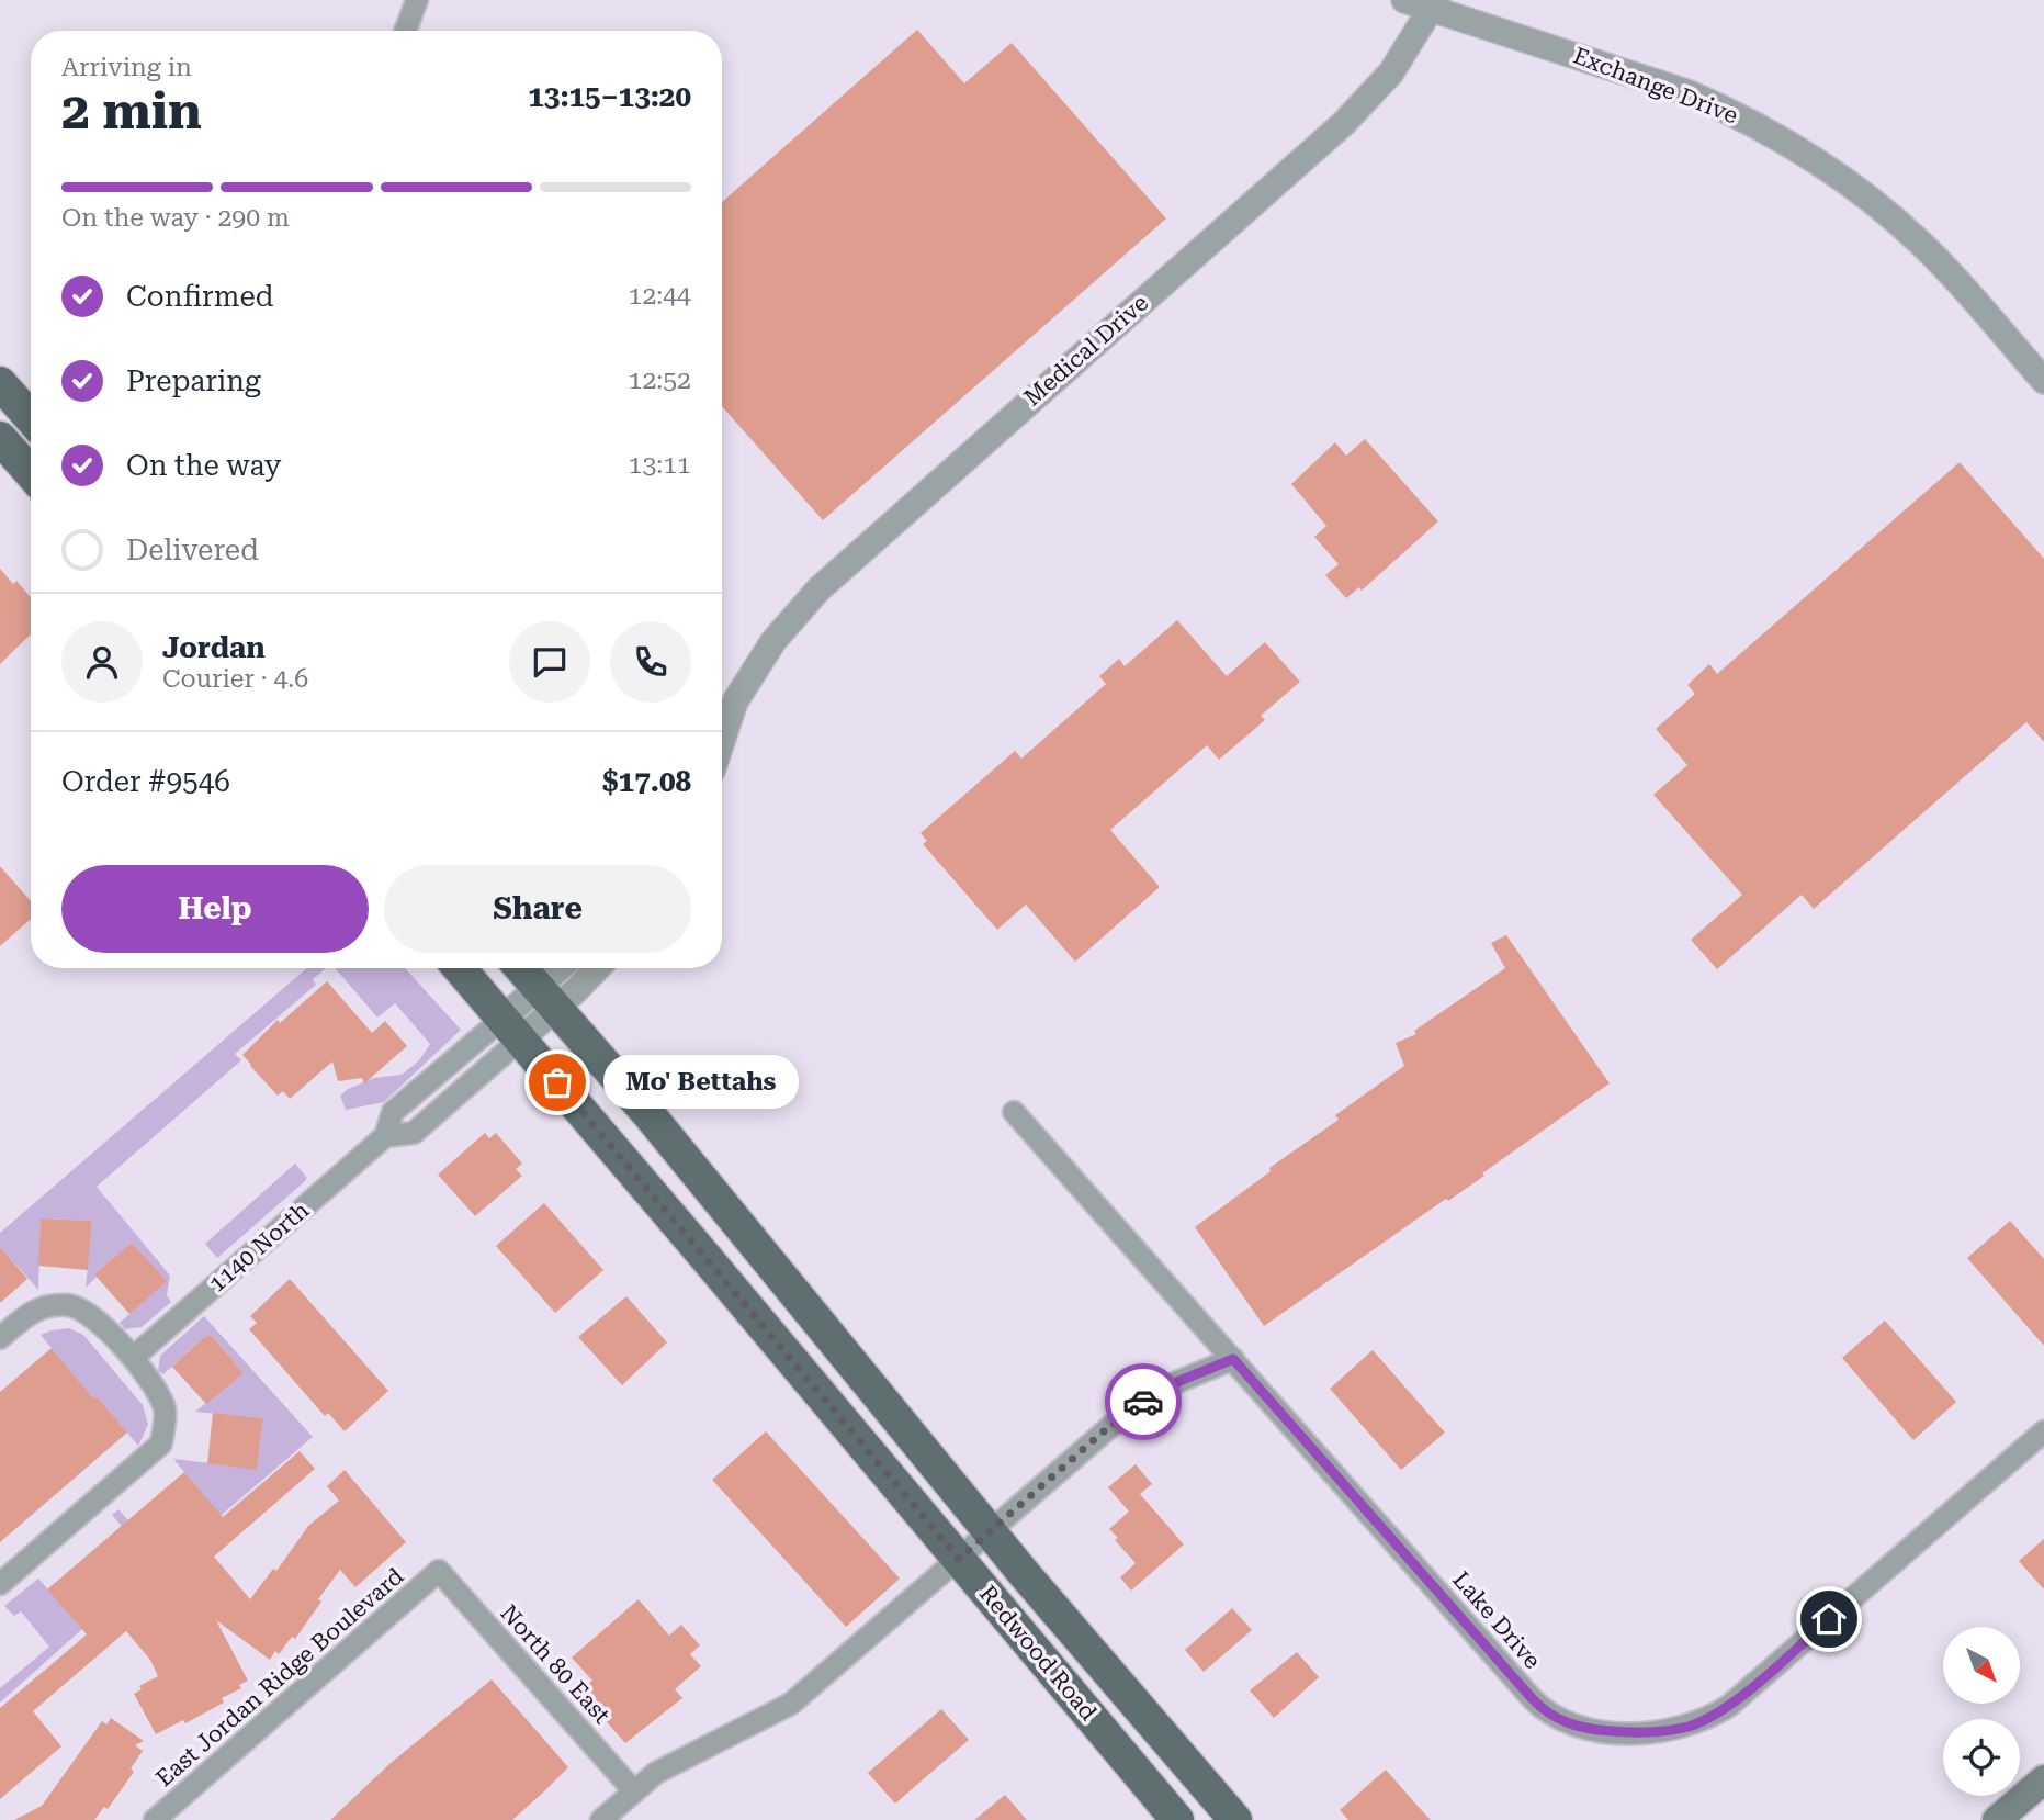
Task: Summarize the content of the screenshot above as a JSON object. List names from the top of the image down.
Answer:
{
  "streets": {
    "main road": ["Redwood Road"],
    "street": [
      "Exchange Drive",
      "Medical Drive",
      "1140 North",
      "Lake Drive",
      "North 80 East",
      "East Jordan Ridge Boulevard"
    ]
  },
  "crossings": [
    ["Exchange Drive", "Medical Drive"],
    ["1140 North", "Redwood Road"],
    ["North 80 East", "East Jordan Ridge Boulevard"]
  ],
  "places": ["Mo' Bettahs"],
  "north": "bottom right",
  "page": {
    "heading": ["2 min", "Arriving in", "13:15–13:20"],
    "panel": [
      "Jordan",
      "Courier · 4.6",
      "Order #9546",
      "$17.08"
    ],
    "bar": "On the way · 290 m",
    "list": [
      ["Confirmed", "12:44"],
      ["Preparing", "12:52"],
      ["On the way", "13:11"],
      "Delivered"
    ],
    "buttons": ["Help", "Share"],
    "bubble": "Mo' Bettahs"
  }
}
